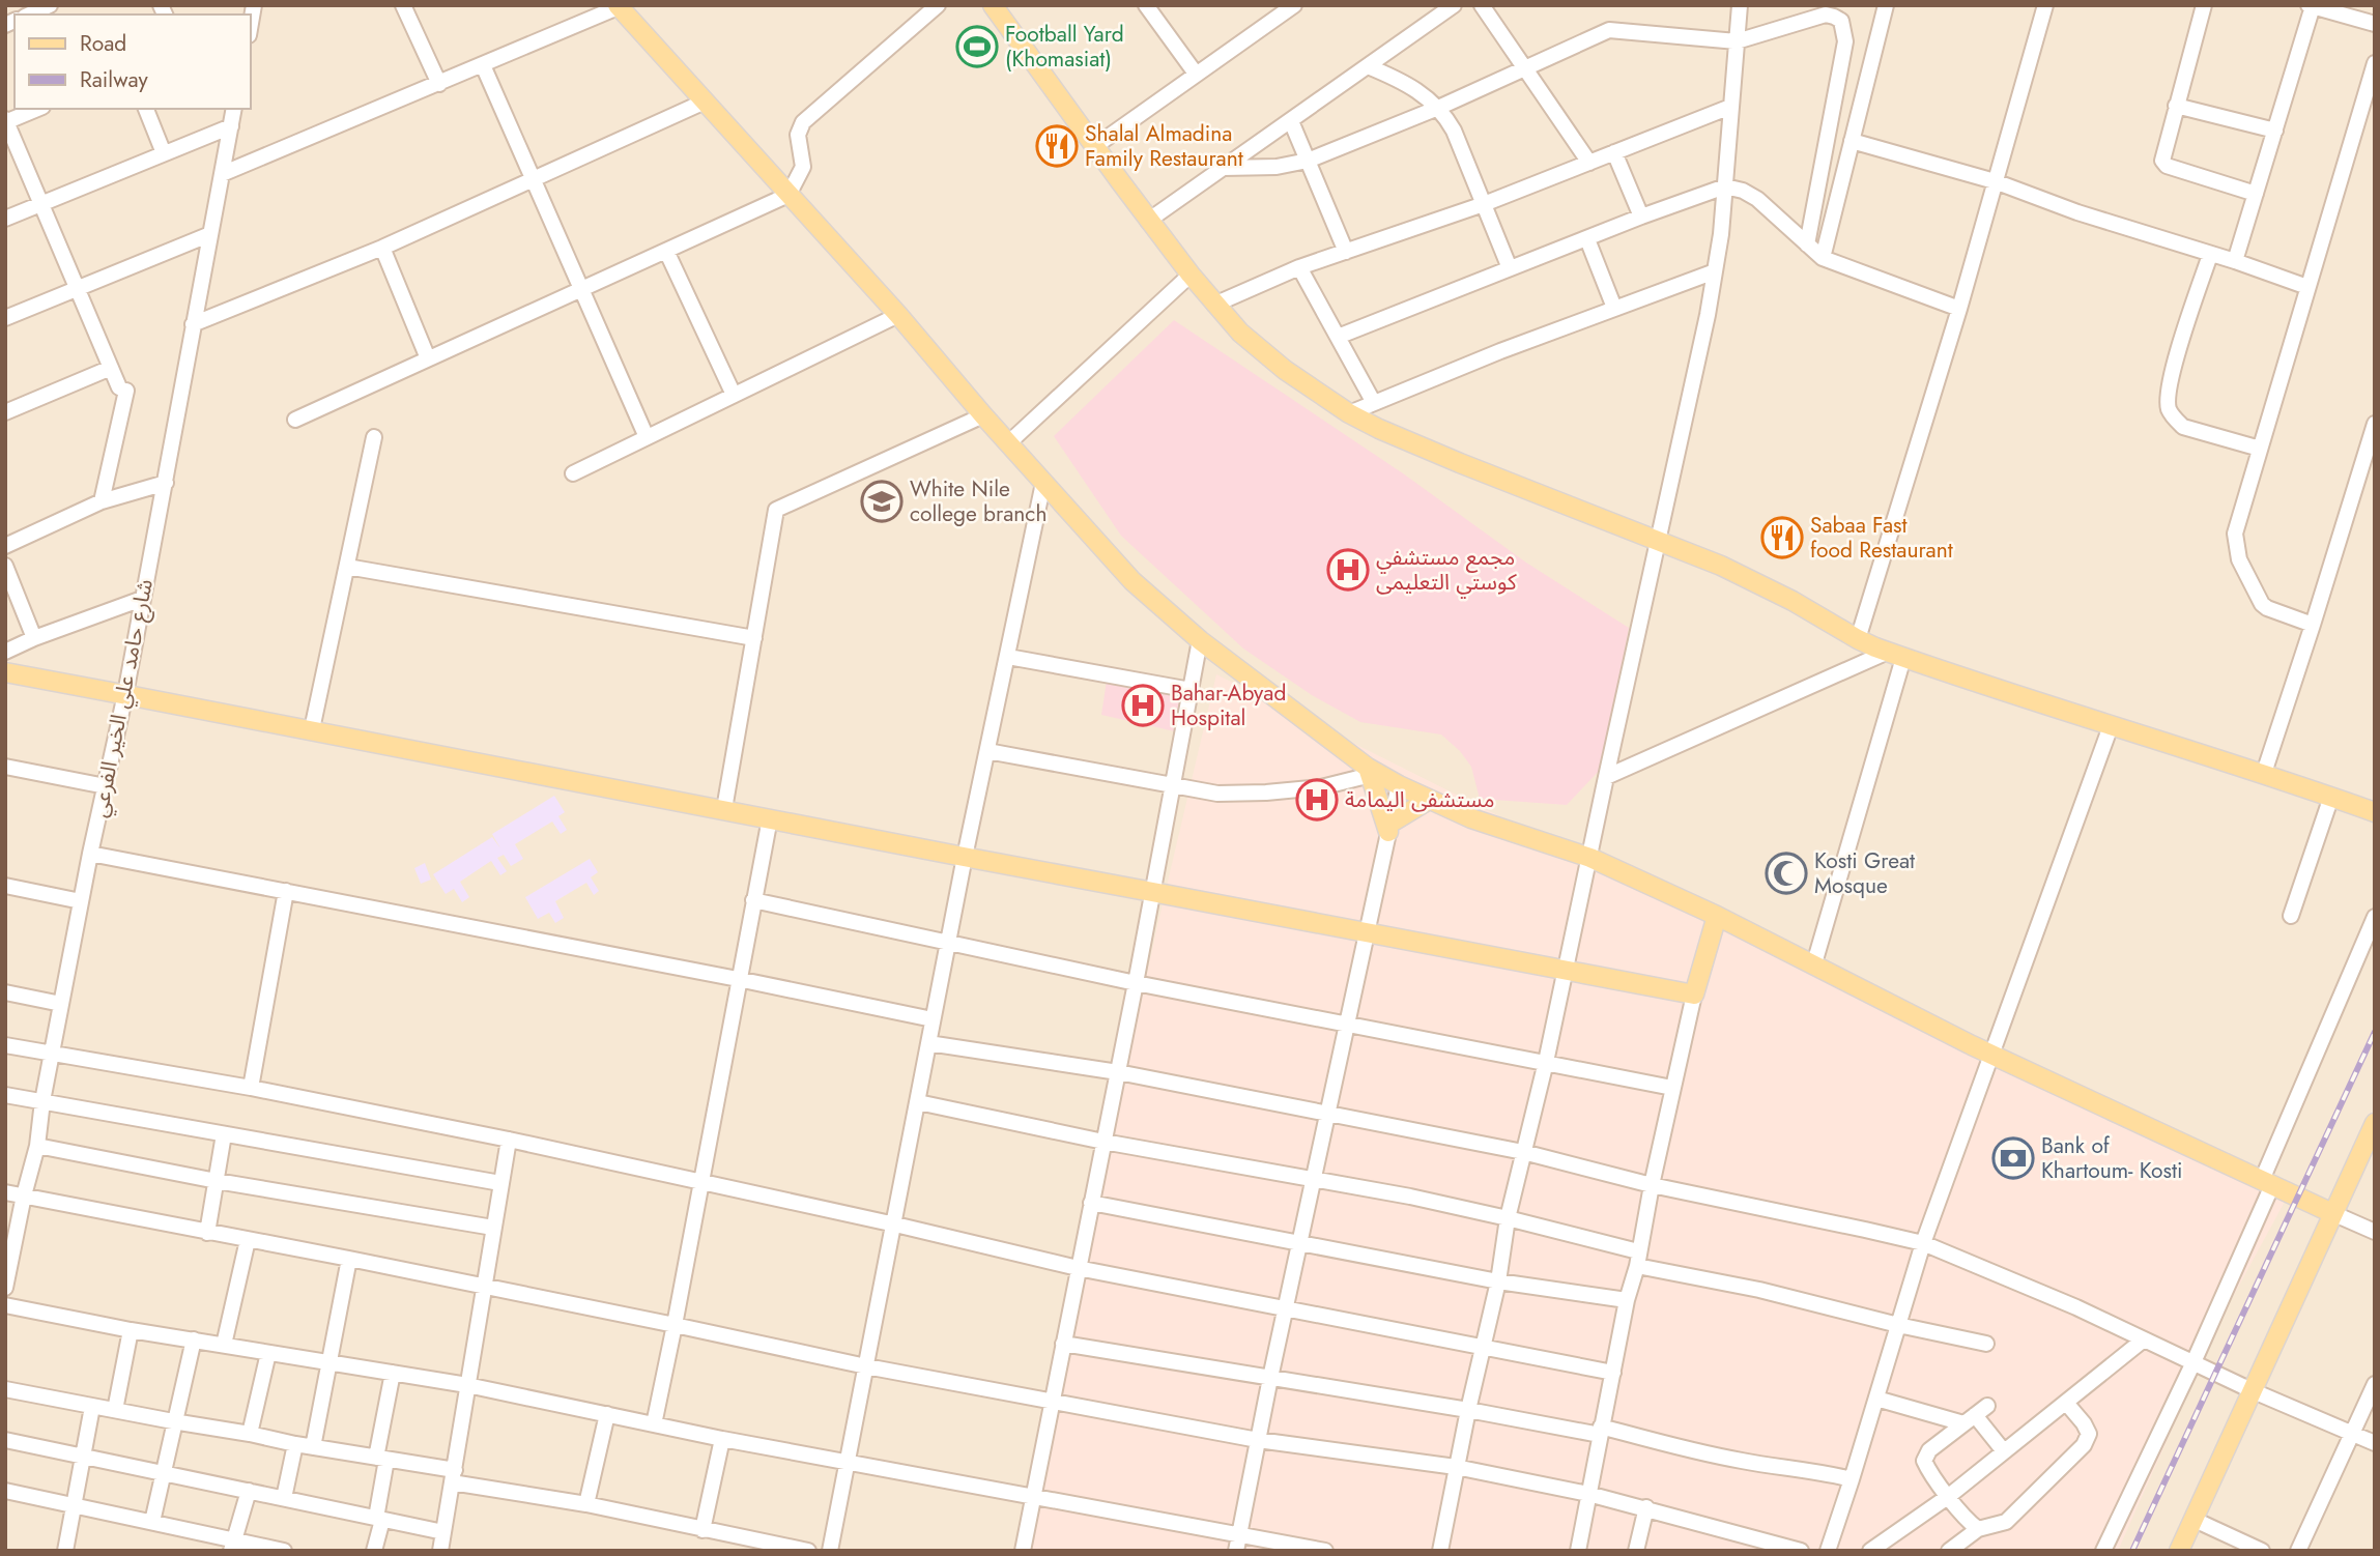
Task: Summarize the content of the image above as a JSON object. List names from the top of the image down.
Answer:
{
  "streets": {
    "street": ["شارع حامد علي الخير الفرعي"]
  },
  "places": {
    "sports": ["Football Yard (Khomasiat)"],
    "restaurant": ["Shalal Almadina Family Restaurant", "Sabaa Fast food Restaurant"],
    "school or university": ["White Nile college branch"],
    "hospital": ["مجمع مستشفي كوستي التعليمى", "Bahar-Abyad Hospital", "مستشفى اليمامة"],
    "mosque": ["Kosti Great Mosque"],
    "bank": ["Bank of Khartoum- Kosti"]
  },
  "legend": ["Road", "Railway"]
}
